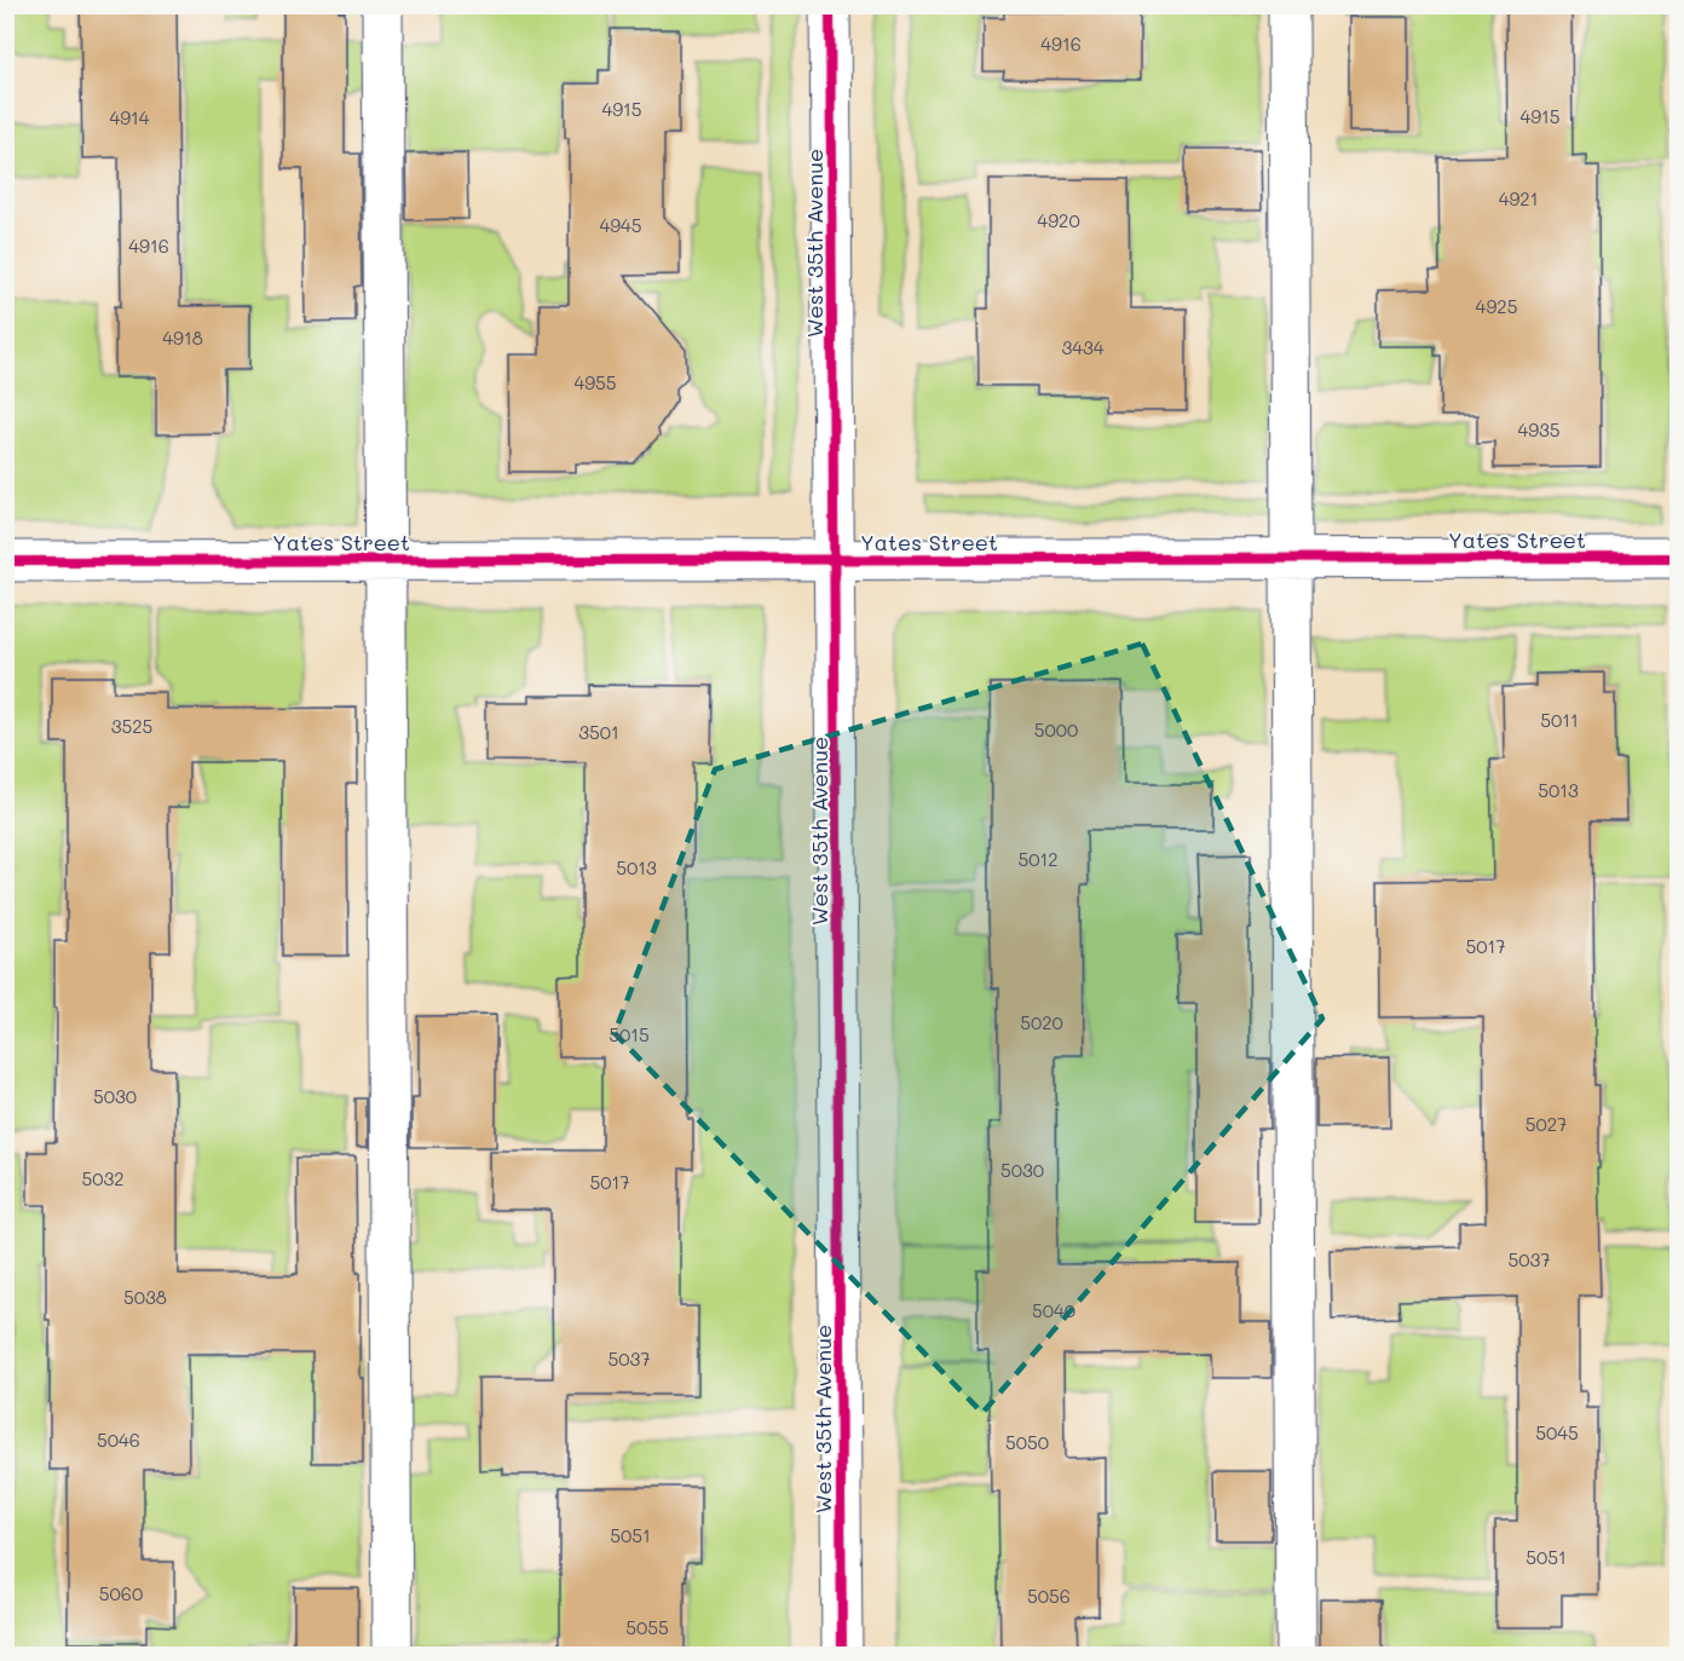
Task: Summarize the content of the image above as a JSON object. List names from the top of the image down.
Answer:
{
  "streets": {
    "street": ["West 35th Avenue", "Yates Street"]
  },
  "crossings": [
    ["West 35th Avenue", "Yates Street"]
  ],
  "house_numbers": [
    "4916",
    "4915",
    "4915",
    "4914",
    "4921",
    "4920",
    "4945",
    "4916",
    "4925",
    "4918",
    "3434",
    "4955",
    "4935",
    "5011",
    "3525",
    "5000",
    "3501",
    "5013",
    "5012",
    "5013",
    "5017",
    "5020",
    "5015",
    "5030",
    "5027",
    "5030",
    "5032",
    "5017",
    "5037",
    "5038",
    "5040",
    "5037",
    "5045",
    "5046",
    "5050",
    "5051",
    "5051",
    "5060",
    "5056",
    "5055"
  ]
}
